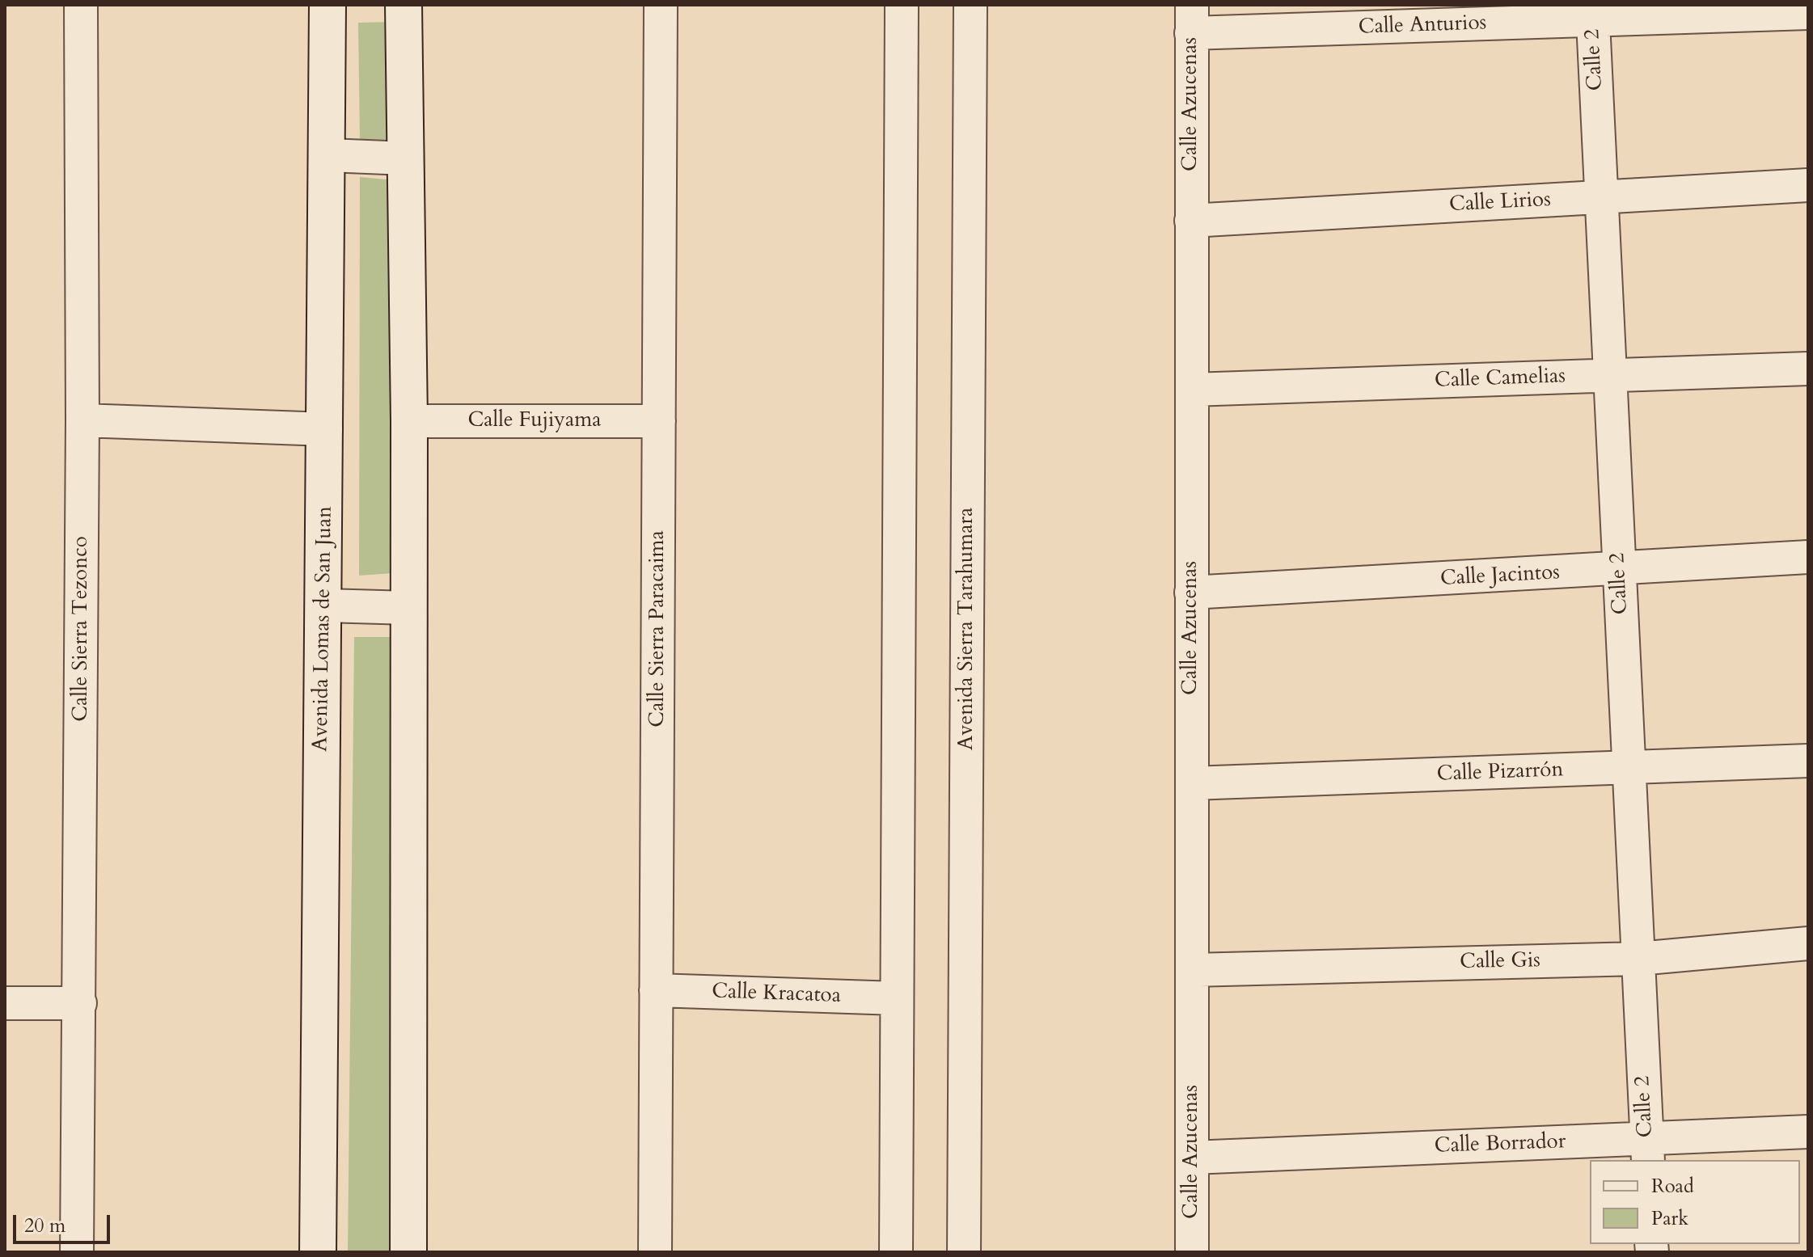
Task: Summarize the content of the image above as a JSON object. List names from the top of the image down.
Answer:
{
  "streets": {
    "street": [
      "Calle Anturios",
      "Calle 2",
      "Calle Azucenas",
      "Calle Lirios",
      "Calle Camelias",
      "Calle Fujiyama",
      "Calle Jacintos",
      "Calle Sierra Tezonco",
      "Avenida Lomas de San Juan",
      "Calle Sierra Paracaima",
      "Avenida Sierra Tarahumara",
      "Calle Pizarrón",
      "Calle Gis",
      "Calle Kracatoa",
      "Calle Borrador"
    ]
  },
  "crossings": [
    ["Calle Anturios", "Calle 2"],
    ["Calle Anturios", "Calle Azucenas"],
    ["Calle 2", "Calle Lirios"],
    ["Calle 2", "Calle Camelias"],
    ["Calle 2", "Calle Jacintos"],
    ["Calle 2", "Calle Pizarrón"],
    ["Calle 2", "Calle Gis"],
    ["Calle 2", "Calle Borrador"],
    ["Calle Azucenas", "Calle Lirios"],
    ["Calle Azucenas", "Calle Camelias"],
    ["Calle Azucenas", "Calle Jacintos"],
    ["Calle Azucenas", "Calle Pizarrón"],
    ["Calle Azucenas", "Calle Gis"],
    ["Calle Azucenas", "Calle Borrador"],
    ["Calle Fujiyama", "Calle Sierra Paracaima"],
    ["Calle Sierra Paracaima", "Calle Kracatoa"]
  ],
  "legend": ["Road", "Park"],
  "scale_bar": "20 m"
}
